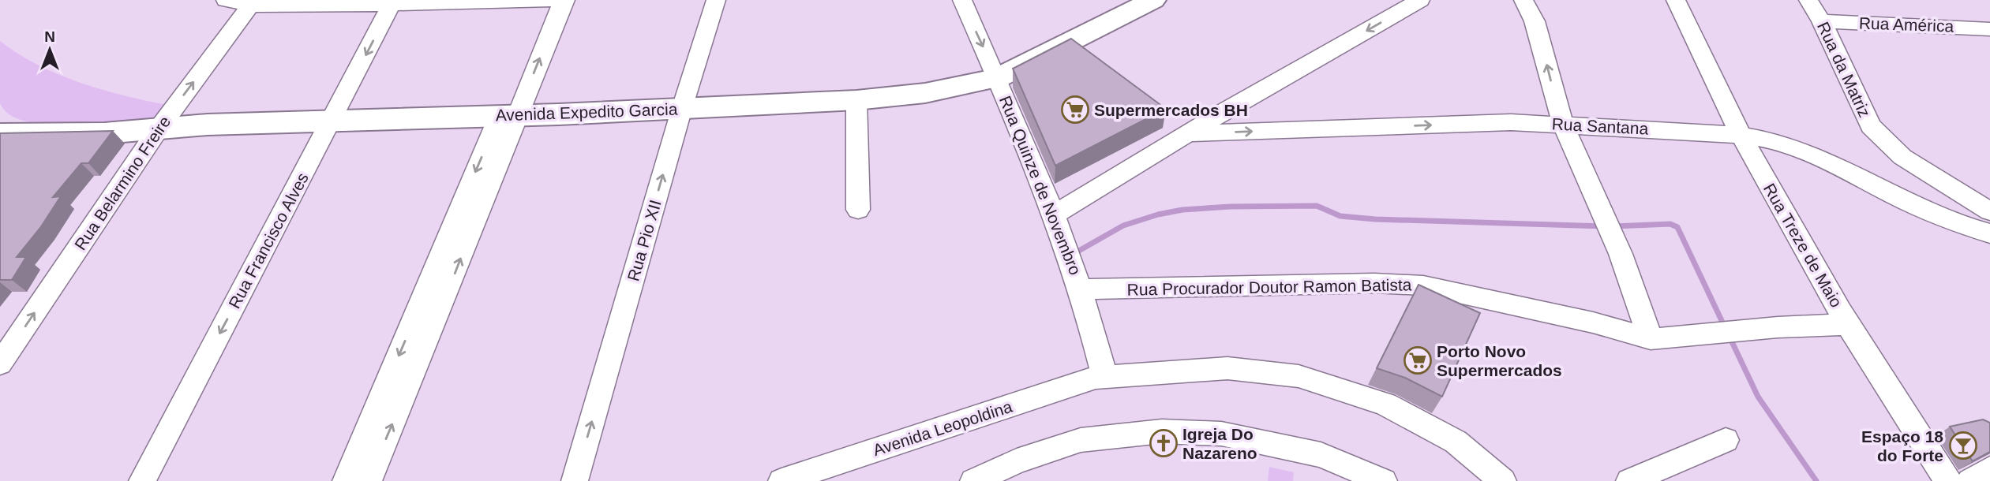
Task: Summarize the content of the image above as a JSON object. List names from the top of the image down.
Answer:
{
  "streets": {
    "main road": ["Avenida Expedito Garcia"],
    "street": [
      "Rua América",
      "Rua da Matriz",
      "Rua Santana",
      "Rua Belarmino Freire",
      "Rua Quinze de Novembro",
      "Rua Francisco Alves",
      "Rua Pio XII",
      "Rua Treze de Maio",
      "Rua Procurador Doutor Ramon Batista",
      "Avenida Leopoldina"
    ]
  },
  "crossings": [
    ["Rua América", "Rua da Matriz"],
    ["Avenida Expedito Garcia", "Rua Belarmino Freire"],
    ["Avenida Expedito Garcia", "Rua Quinze de Novembro"],
    ["Avenida Expedito Garcia", "Rua Francisco Alves"],
    ["Avenida Expedito Garcia", "Rua Pio XII"],
    ["Rua Santana", "Rua Treze de Maio"],
    ["Rua Quinze de Novembro", "Rua Procurador Doutor Ramon Batista"],
    ["Rua Quinze de Novembro", "Avenida Leopoldina"],
    ["Rua Treze de Maio", "Rua Procurador Doutor Ramon Batista"]
  ],
  "one_way": ["Rua Santana", "Rua Belarmino Freire"],
  "places": {
    "supermarket": ["Supermercados BH", "Porto Novo Supermercados"],
    "church": ["Igreja Do Nazareno"],
    "bar": ["Espaço 18 do Forte"]
  },
  "north": "top"
}
